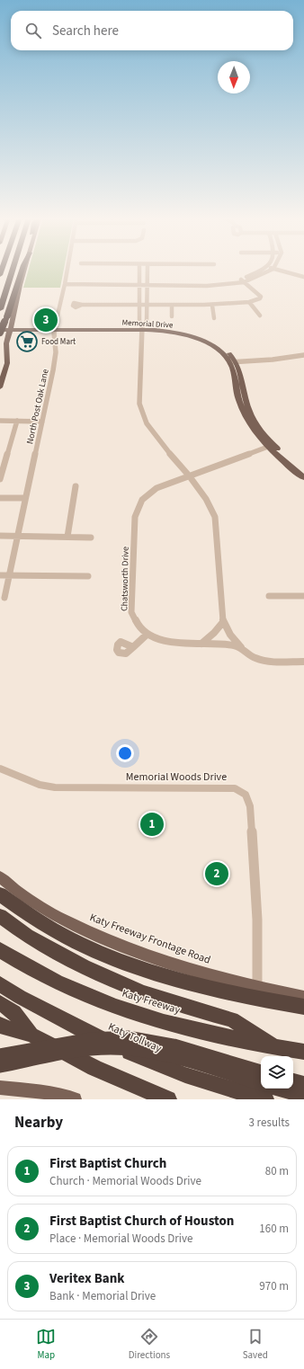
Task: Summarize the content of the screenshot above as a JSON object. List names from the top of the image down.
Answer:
{
  "streets": {
    "highway": ["Katy Freeway", "Katy Tollway"],
    "main road": ["Memorial Drive", "Katy Freeway Frontage Road"],
    "street": ["North Post Oak Lane", "Chatsworth Drive", "Memorial Woods Drive"]
  },
  "crossings": [
    ["Memorial Drive", "North Post Oak Lane"],
    ["Memorial Drive", "Chatsworth Drive"],
    ["Memorial Woods Drive", "Katy Freeway Frontage Road"]
  ],
  "places": {
    "supermarket": ["Food Mart"]
  },
  "north": "bottom",
  "page": {
    "search": "Search here",
    "pins": ["3", "1", "2"],
    "heading": ["Nearby", "3 results"],
    "list": [
      {
        "mark": "1",
        "name": "First Baptist Church",
        "note": "Church · Memorial Woods Drive",
        "value": "80 m"
      },
      {
        "mark": "2",
        "name": "First Baptist Church of Houston",
        "note": "Place · Memorial Woods Drive",
        "value": "160 m"
      },
      {
        "mark": "3",
        "name": "Veritex Bank",
        "note": "Bank · Memorial Drive",
        "value": "970 m"
      }
    ],
    "nav": ["Map", "Directions", "Saved"]
  }
}
